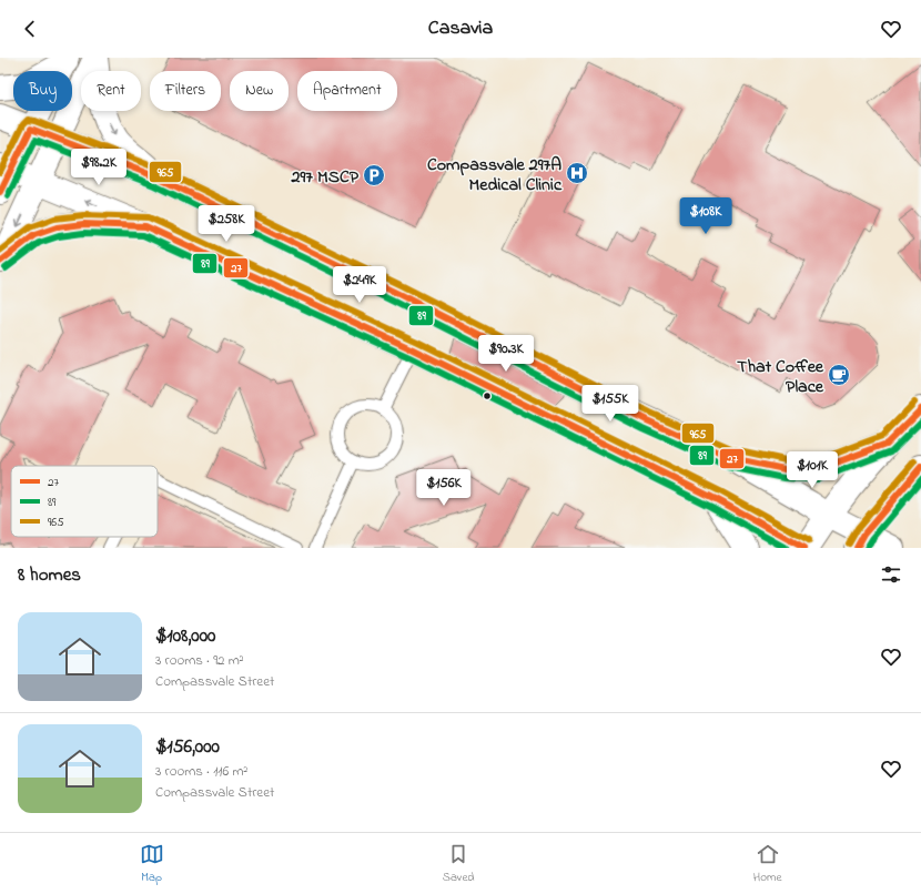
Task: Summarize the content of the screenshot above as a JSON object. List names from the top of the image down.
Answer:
{
  "places": {
    "hospital": ["Compassvale 297A Medical Clinic"],
    "parking": ["297 MSCP"],
    "cafe": ["That Coffee Place"]
  },
  "lines": ["transit line 965", "transit line 27", "transit line 89"],
  "legend": ["27", "89", "965"],
  "page": {
    "header": "Casavia",
    "chip": [
      "Buy",
      "Rent",
      "Filters",
      "New",
      "Apartment"
    ],
    "price": [
      "$98.2K",
      "$108K",
      "$258K",
      "$249K",
      "$90.3K",
      "$155K",
      "$101K",
      "$156K"
    ],
    "heading": "8 homes",
    "list": [
      {
        "name": "$108,000",
        "note": "3 rooms · 92 m² · Compassvale Street"
      },
      {
        "name": "$156,000",
        "note": "3 rooms · 116 m² · Compassvale Street"
      }
    ],
    "tabs": ["Map", "Saved", "Home"]
  }
}
